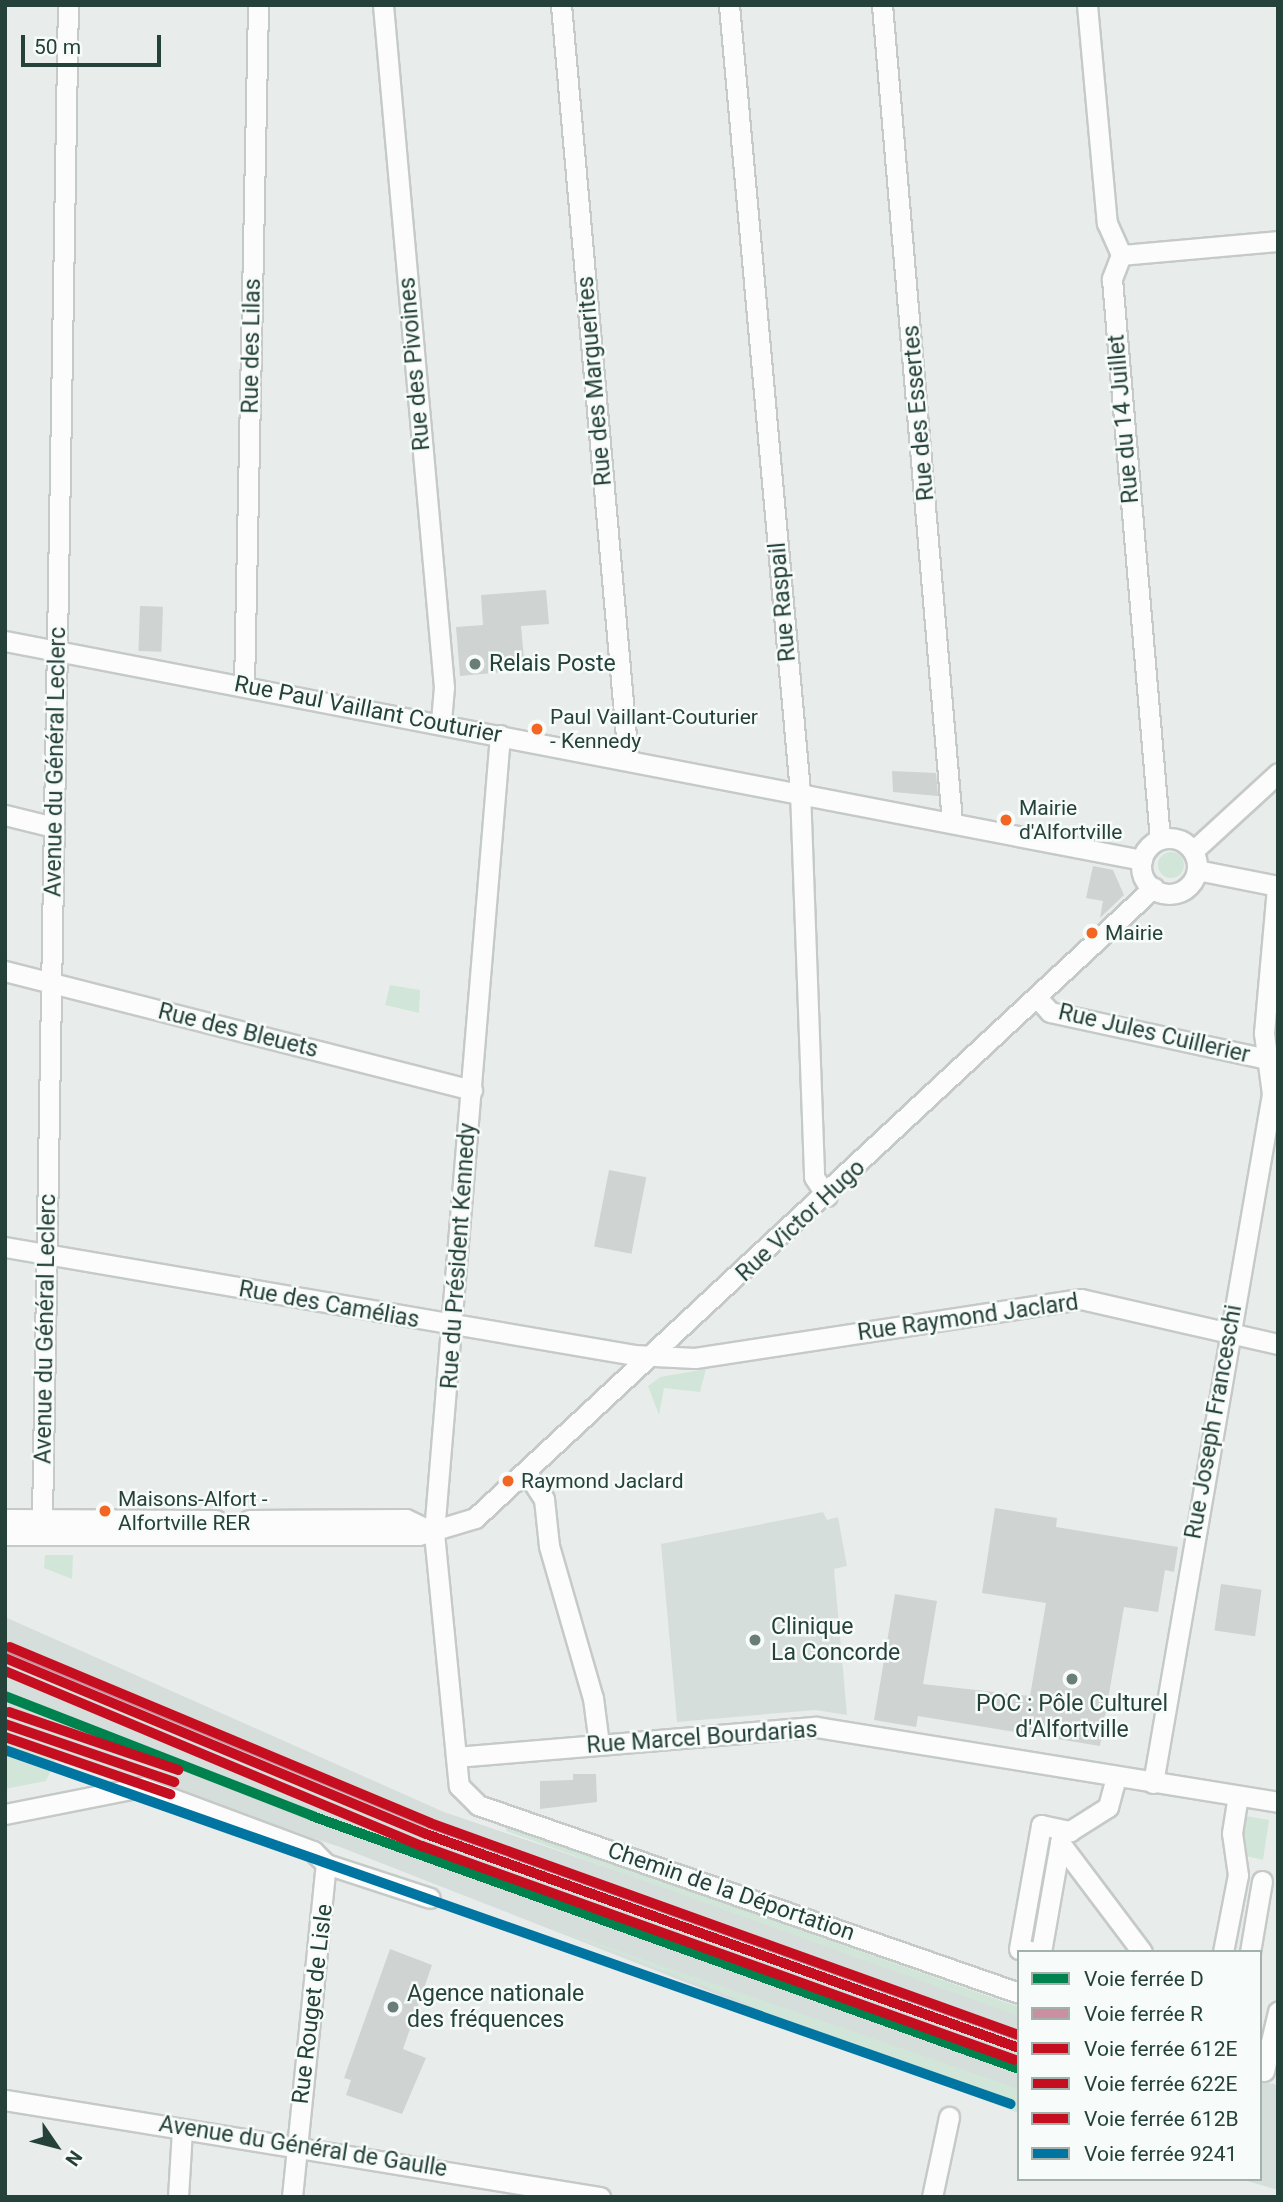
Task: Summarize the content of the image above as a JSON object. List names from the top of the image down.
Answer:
{
  "streets": {
    "street": [
      "Rue des Lilas",
      "Rue des Pivoines",
      "Rue des Marguerites",
      "Rue des Essertes",
      "Rue du 14 Juillet",
      "Rue Raspail",
      "Rue Paul Vaillant Couturier",
      "Avenue du Général Leclerc",
      "Rue des Bleuets",
      "Rue Jules Cuillerier",
      "Rue Victor Hugo",
      "Rue du Président Kennedy",
      "Rue des Camélias",
      "Rue Raymond Jaclard",
      "Rue Joseph Franceschi",
      "Rue Marcel Bourdarias",
      "Chemin de la Déportation",
      "Rue Rouget de Lisle",
      "Avenue du Général de Gaulle"
    ]
  },
  "crossings": [
    ["Rue des Lilas", "Rue Paul Vaillant Couturier"],
    ["Rue des Pivoines", "Rue Paul Vaillant Couturier"],
    ["Rue des Marguerites", "Rue Paul Vaillant Couturier"],
    ["Rue des Essertes", "Rue Paul Vaillant Couturier"],
    ["Rue du 14 Juillet", "Rue Paul Vaillant Couturier"],
    ["Rue du 14 Juillet", "Rue Victor Hugo"],
    ["Rue Raspail", "Rue Paul Vaillant Couturier"],
    ["Rue Raspail", "Rue Victor Hugo"],
    ["Rue Paul Vaillant Couturier", "Avenue du Général Leclerc"],
    ["Rue Paul Vaillant Couturier", "Rue Victor Hugo"],
    ["Rue Paul Vaillant Couturier", "Rue du Président Kennedy"],
    ["Avenue du Général Leclerc", "Rue des Bleuets"],
    ["Avenue du Général Leclerc", "Rue des Camélias"],
    ["Rue des Bleuets", "Rue du Président Kennedy"],
    ["Rue Jules Cuillerier", "Rue Victor Hugo"],
    ["Rue Jules Cuillerier", "Rue Joseph Franceschi"],
    ["Rue Victor Hugo", "Rue du Président Kennedy"],
    ["Rue Victor Hugo", "Rue des Camélias"],
    ["Rue Victor Hugo", "Rue Raymond Jaclard"],
    ["Rue du Président Kennedy", "Rue des Camélias"],
    ["Rue du Président Kennedy", "Rue Marcel Bourdarias"],
    ["Rue du Président Kennedy", "Chemin de la Déportation"],
    ["Rue des Camélias", "Rue Raymond Jaclard"],
    ["Rue Raymond Jaclard", "Rue Joseph Franceschi"],
    ["Rue Joseph Franceschi", "Rue Marcel Bourdarias"],
    ["Rue Marcel Bourdarias", "Chemin de la Déportation"],
    ["Rue Rouget de Lisle", "Avenue du Général de Gaulle"]
  ],
  "places": [
    "Relais Poste",
    "Paul Vaillant-Couturier - Kennedy",
    "Mairie d'Alfortville",
    "Mairie",
    "Raymond Jaclard",
    "Maisons-Alfort - Alfortville RER",
    "Clinique La Concorde",
    "POC : Pôle Culturel d'Alfortville",
    "Agence nationale des fréquences"
  ],
  "lines": [
    "rail line R",
    "rail line 612B",
    "rail line 612E",
    "rail line 622E",
    "rail line D",
    "rail line 9241"
  ],
  "legend": [
    "Voie ferrée D",
    "Voie ferrée R",
    "Voie ferrée 612E",
    "Voie ferrée 622E",
    "Voie ferrée 612B",
    "Voie ferrée 9241"
  ],
  "scale_bar": "50 m",
  "north": "bottom right"
}
